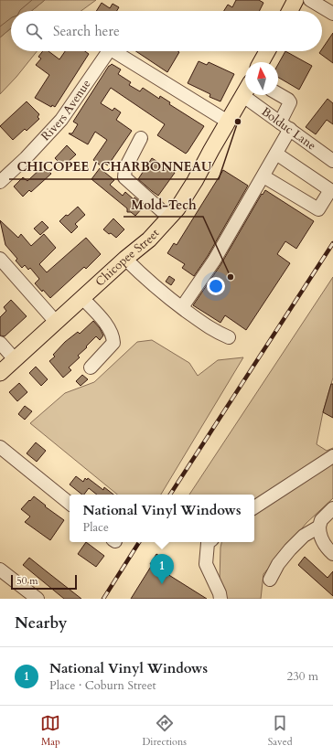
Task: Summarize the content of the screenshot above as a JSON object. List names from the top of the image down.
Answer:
{
  "streets": {
    "main road": ["Chicopee Street"],
    "street": ["Rivers Avenue", "Bolduc Lane"]
  },
  "crossings": [
    ["Bolduc Lane", "Chicopee Street"]
  ],
  "places": ["CHICOPEE / CHARBONNEAU", "Mold-Tech"],
  "scale_bar": "50 m",
  "north": "top",
  "page": {
    "search": "Search here",
    "popup": ["National Vinyl Windows", "Place"],
    "pins": "1",
    "scale": "50 m",
    "heading": "Nearby",
    "list": [
      {
        "mark": "1",
        "name": "National Vinyl Windows",
        "note": "Place · Coburn Street",
        "value": "230 m"
      }
    ],
    "nav": ["Map", "Directions", "Saved"]
  }
}
